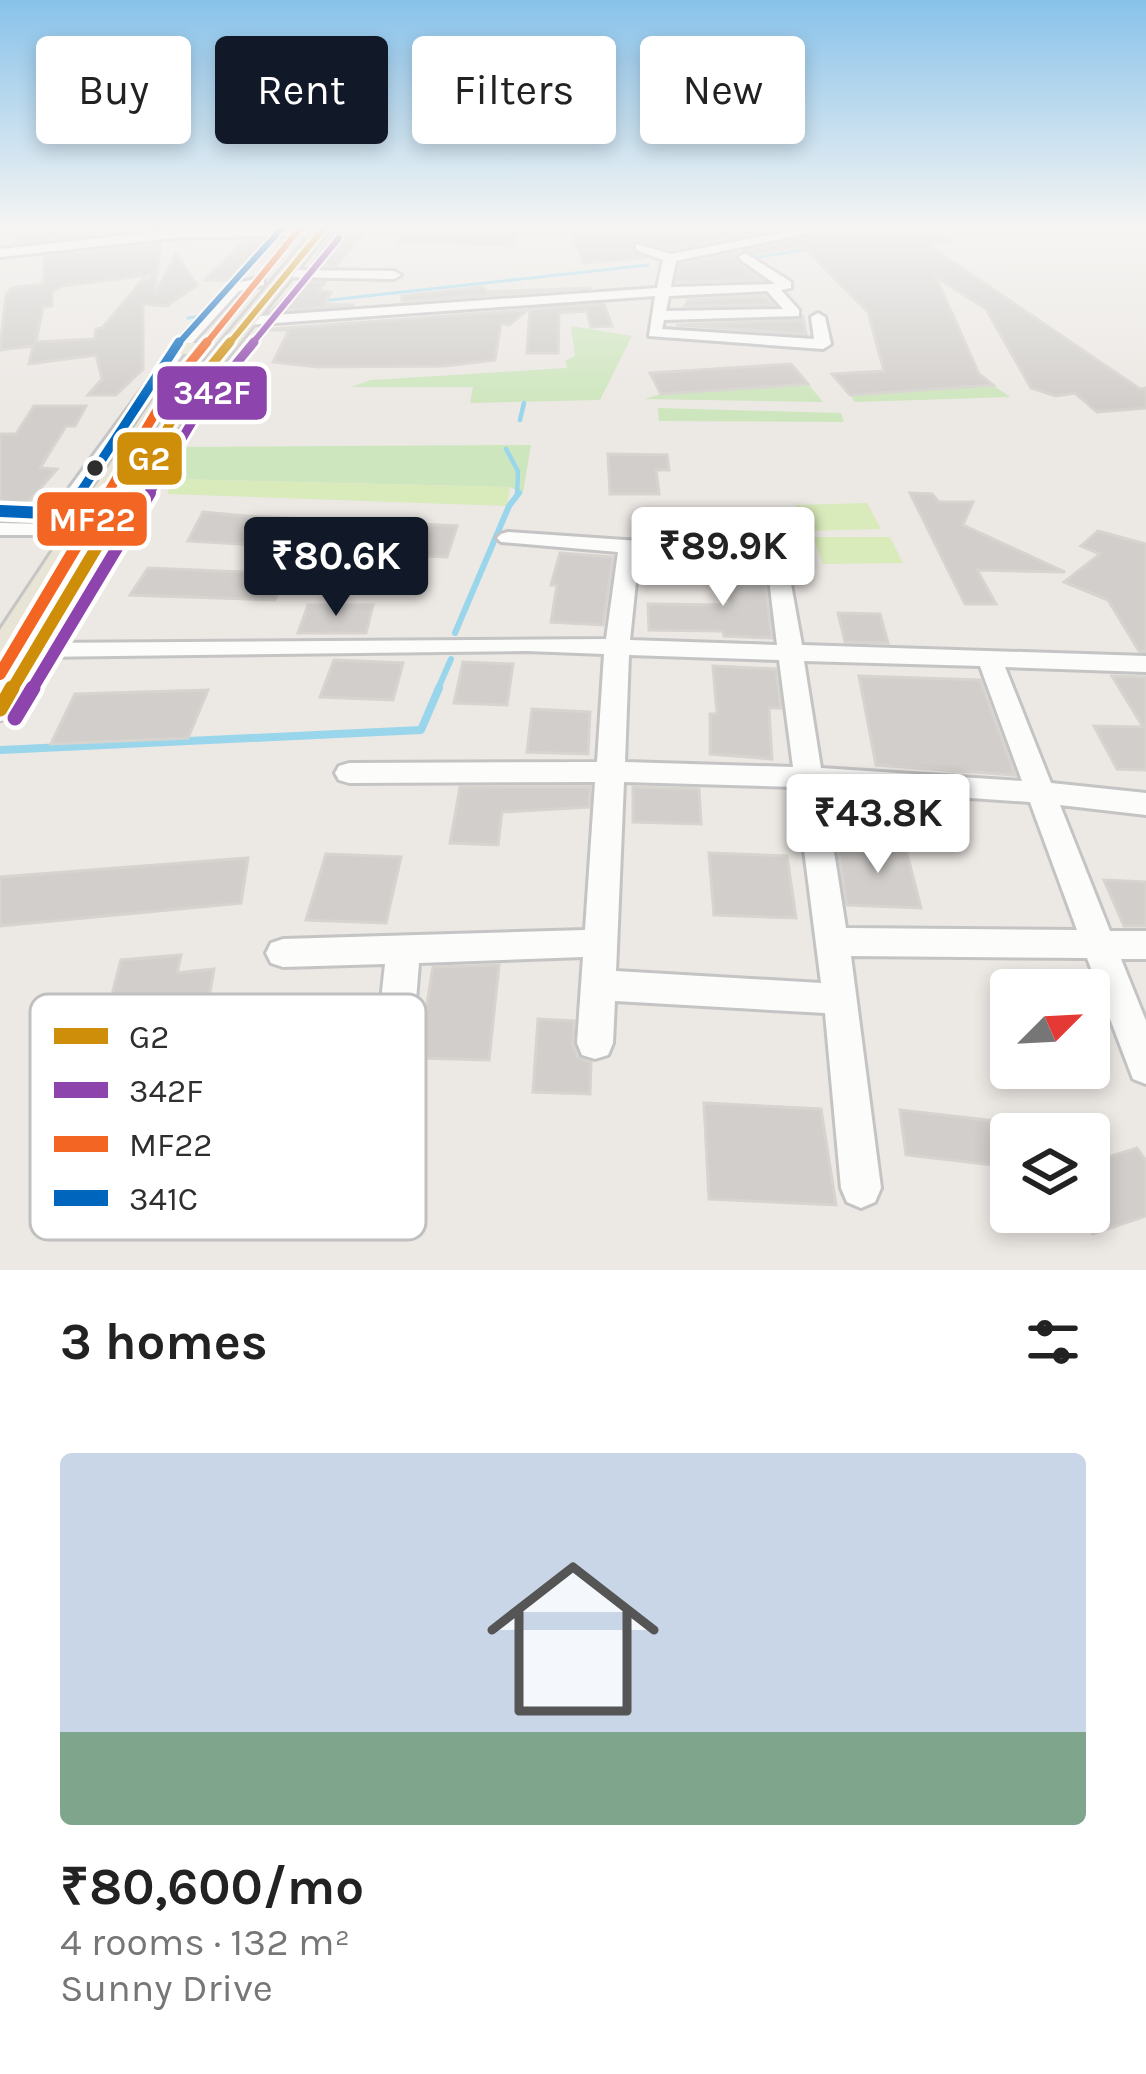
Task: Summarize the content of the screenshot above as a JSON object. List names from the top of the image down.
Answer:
{
  "lines": [
    "transit line G2",
    "transit line 342F",
    "transit line MF22",
    "transit line 341C"
  ],
  "legend": [
    "G2",
    "342F",
    "MF22",
    "341C"
  ],
  "north": "top right",
  "page": {
    "chip": [
      "Buy",
      "Rent",
      "Filters",
      "New"
    ],
    "price": ["₹89.9K", "₹80.6K", "₹43.8K"],
    "heading": "3 homes",
    "list": [
      {
        "name": "₹80,600/mo",
        "note": "4 rooms · 132 m² · Sunny Drive"
      }
    ]
  }
}
